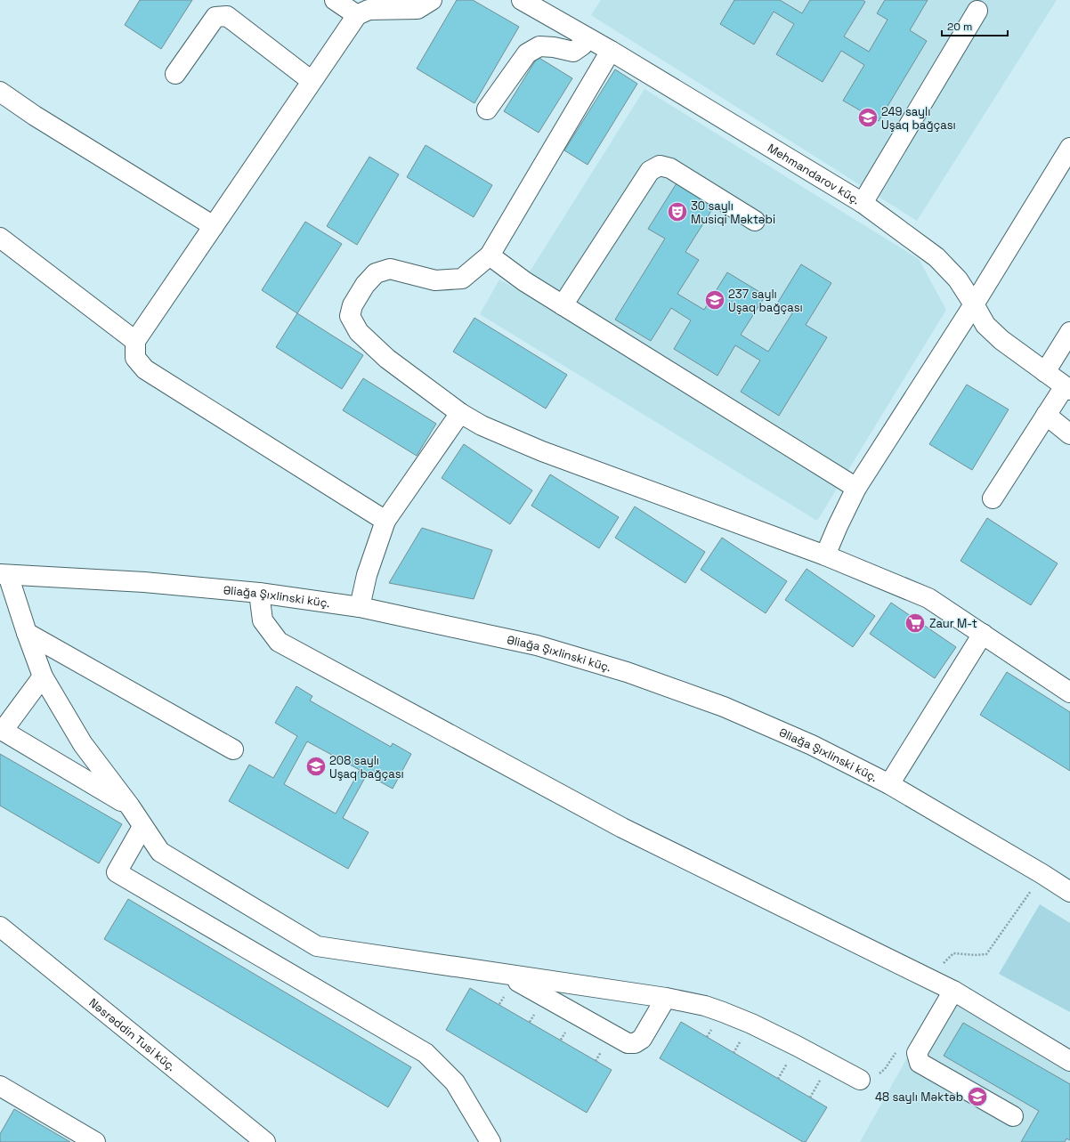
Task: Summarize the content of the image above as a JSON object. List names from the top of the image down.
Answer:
{
  "streets": {
    "street": ["Mehmandarov küç.", "Əliağa Şıxlinski küç.", "Nəsrəddin Tusi küç."]
  },
  "places": {
    "school or university": [
      "249 saylı Uşaq bağçası",
      "237 saylı Uşaq bağçası",
      "208 saylı Uşaq bağçası",
      "48 saylı Məktəb"
    ],
    "theatre": ["30 saylı Musiqi Məktəbi"],
    "supermarket": ["Zaur M-t"]
  },
  "scale_bar": "20 m"
}
